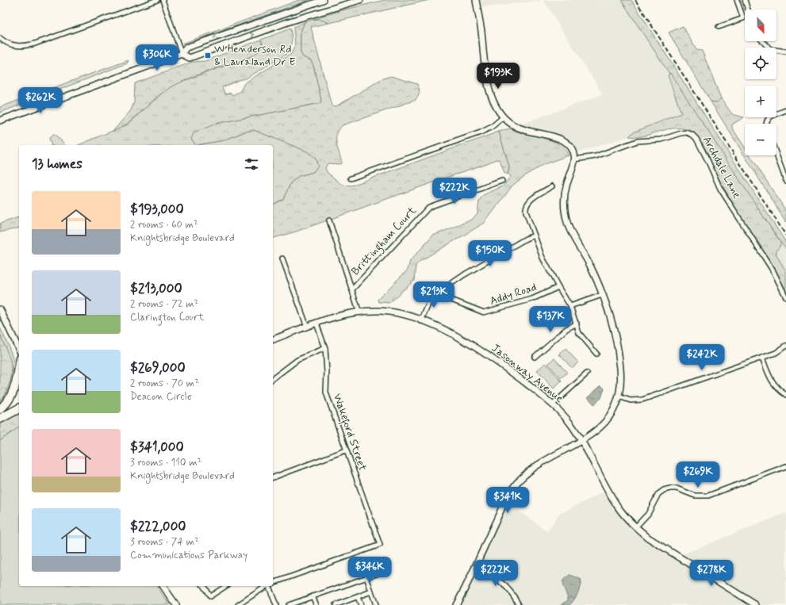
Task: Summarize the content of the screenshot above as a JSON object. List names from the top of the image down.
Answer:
{
  "streets": {
    "street": [
      "Archdale Lane",
      "Brittingham Court",
      "Addy Road",
      "Jasonway Avenue",
      "Wakeford Street"
    ]
  },
  "crossings": [
    ["Jasonway Avenue", "Wakeford Street"]
  ],
  "places": {
    "transit": ["W Henderson Rd & Lauraland Dr E"]
  },
  "north": "bottom right",
  "page": {
    "map_buttons": ["+", "−"],
    "price": [
      "$306K",
      "$193K",
      "$262K",
      "$222K",
      "$150K",
      "$213K",
      "$137K",
      "$242K",
      "$269K",
      "$341K",
      "$346K",
      "$222K",
      "$278K"
    ],
    "heading": "13 homes",
    "list": [
      {
        "name": "$193,000",
        "note": "2 rooms · 60 m² · Knightsbridge Boulevard"
      },
      {
        "name": "$213,000",
        "note": "2 rooms · 72 m² · Clarington Court"
      },
      {
        "name": "$269,000",
        "note": "2 rooms · 70 m² · Deacon Circle"
      },
      {
        "name": "$341,000",
        "note": "3 rooms · 110 m² · Knightsbridge Boulevard"
      },
      {
        "name": "$222,000",
        "note": "3 rooms · 74 m² · Communications Parkway"
      }
    ]
  }
}
